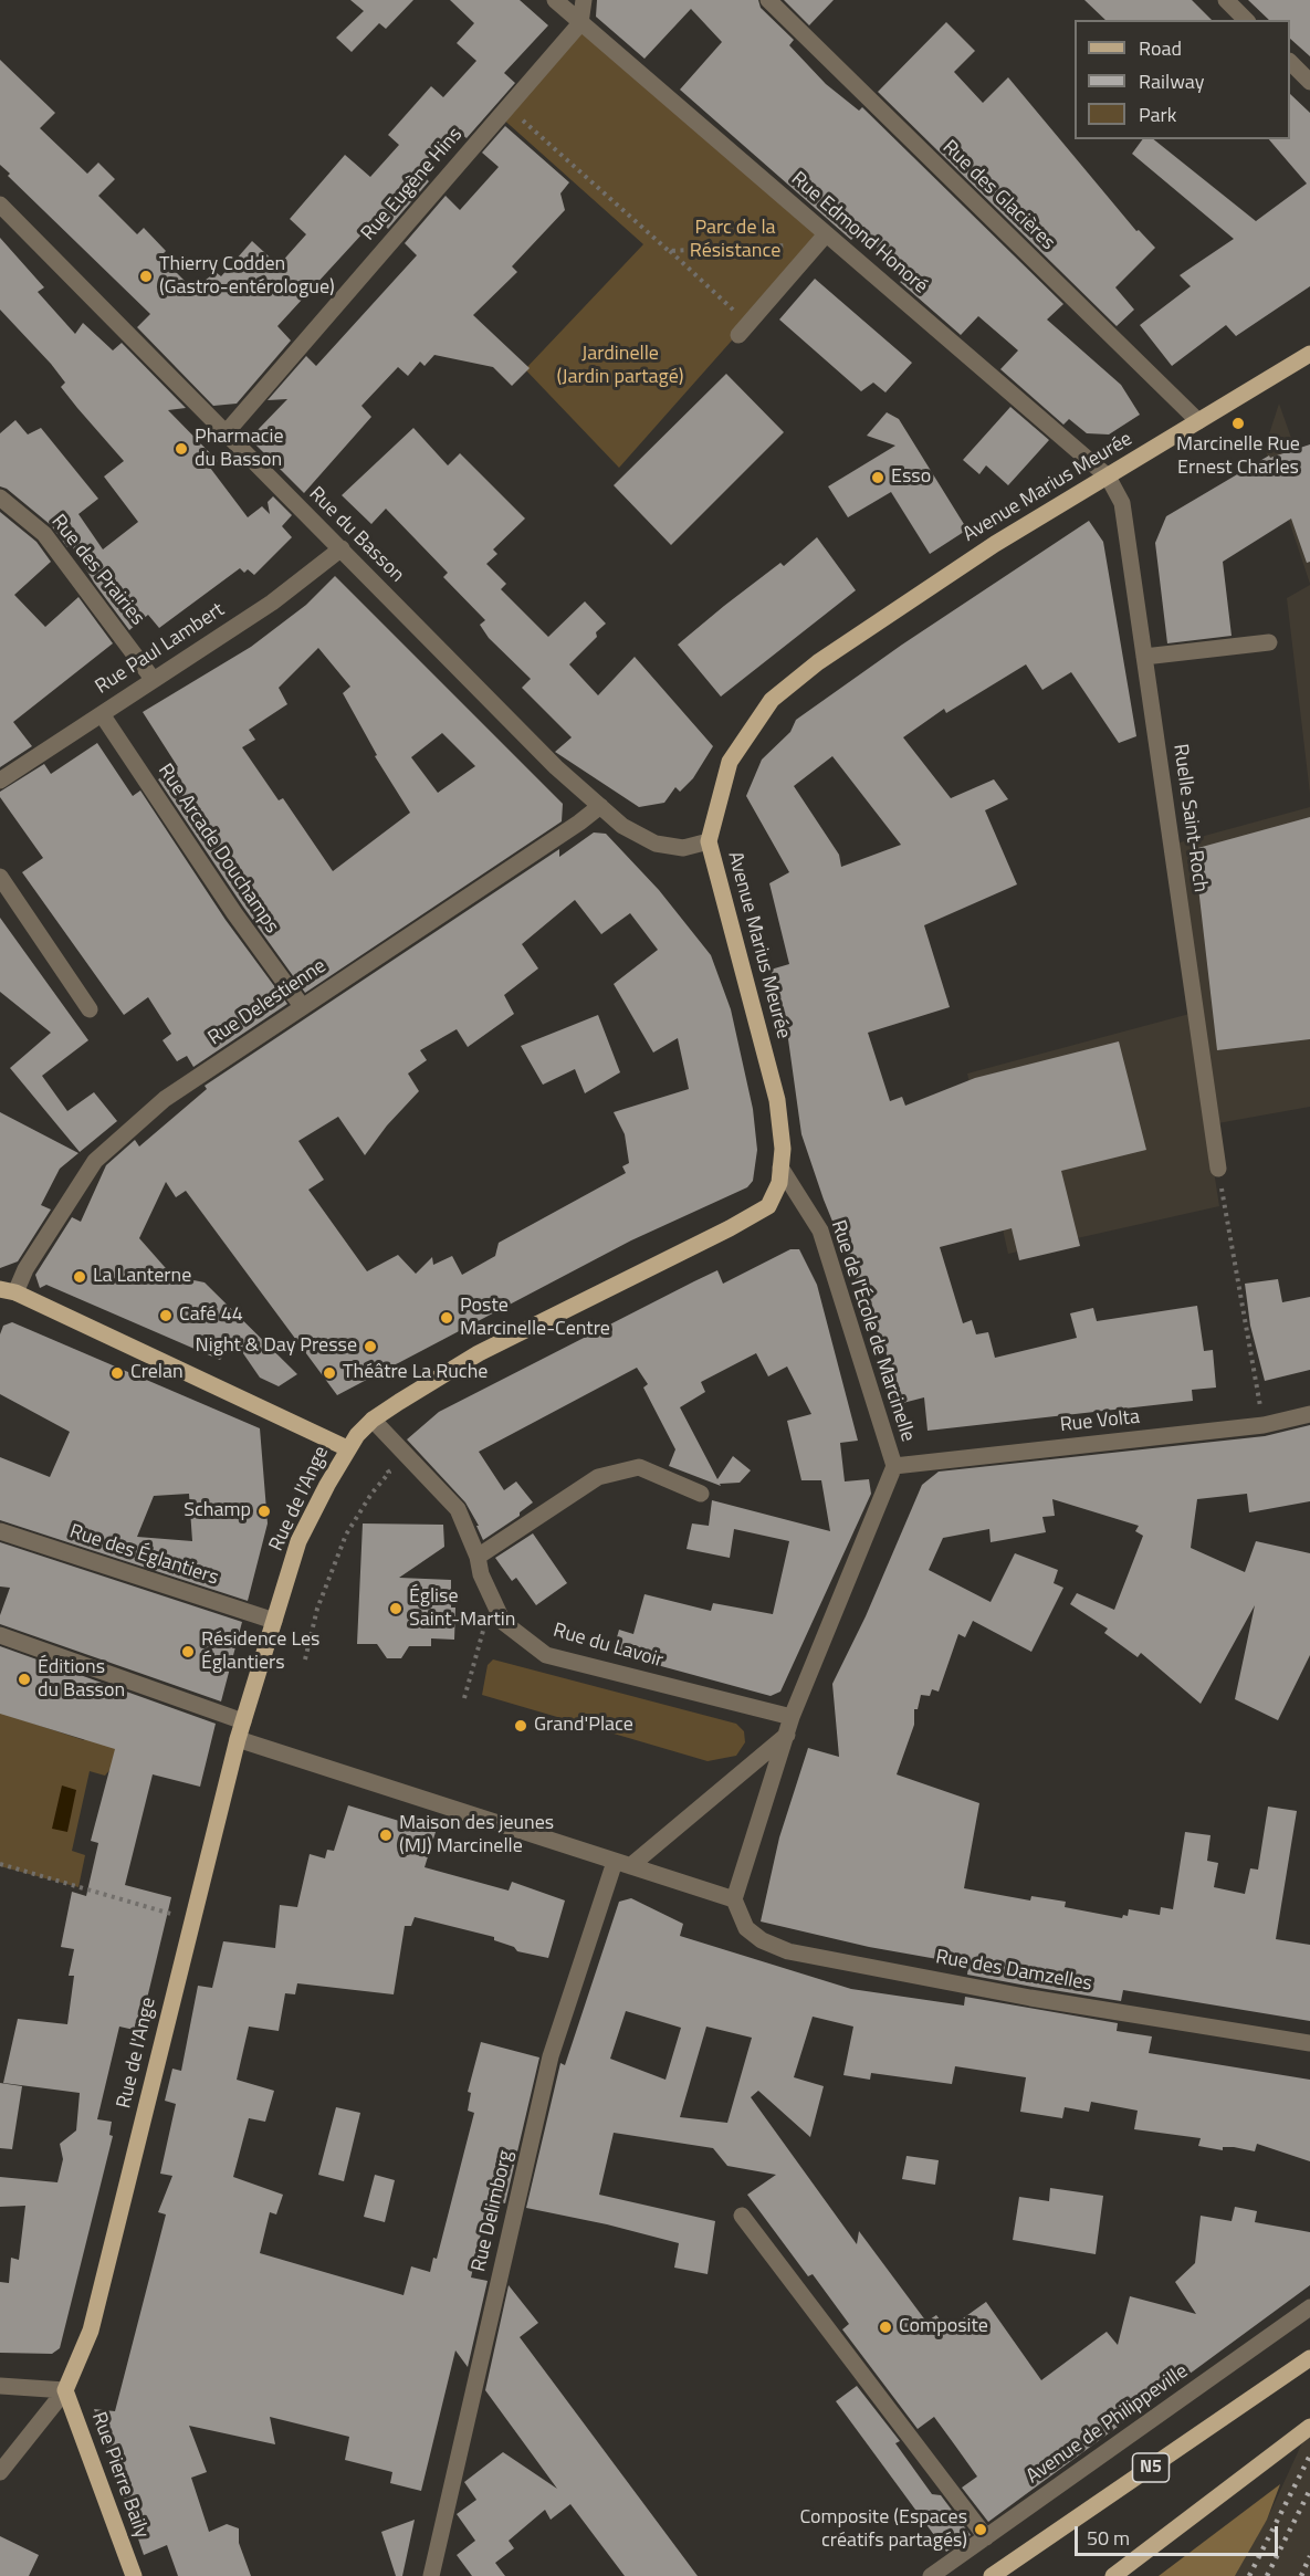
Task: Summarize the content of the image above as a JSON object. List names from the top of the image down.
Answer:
{
  "streets": {
    "main road": [
      "Avenue Marius Meurée",
      "Rue de l'Ange",
      "N5",
      "Rue Pierre Baily"
    ],
    "street": [
      "Rue Eugène Hins",
      "Rue des Glacières",
      "Rue Edmond Honoré",
      "Rue du Basson",
      "Rue des Prairies",
      "Rue Paul Lambert",
      "Ruelle Saint-Roch",
      "Rue Arcade Douchamps",
      "Rue Delestienne",
      "Rue de l'École de Marcinelle",
      "Rue Volta",
      "Rue des Églantiers",
      "Rue du Lavoir",
      "Rue des Damzelles",
      "Rue Delimborg",
      "Avenue de Philippeville"
    ]
  },
  "crossings": [
    ["Rue Eugène Hins", "Rue Edmond Honoré"],
    ["Rue Eugène Hins", "Rue du Basson"],
    ["Rue des Glacières", "Avenue Marius Meurée"],
    ["Rue Edmond Honoré", "Avenue Marius Meurée"],
    ["Rue Edmond Honoré", "Ruelle Saint-Roch"],
    ["Avenue Marius Meurée", "Rue du Basson"],
    ["Avenue Marius Meurée", "Ruelle Saint-Roch"],
    ["Avenue Marius Meurée", "Rue de l'École de Marcinelle"],
    ["Avenue Marius Meurée", "Rue de l'Ange"],
    ["Avenue Marius Meurée", "Rue du Lavoir"],
    ["Rue du Basson", "Rue Paul Lambert"],
    ["Rue du Basson", "Rue Delestienne"],
    ["Rue des Prairies", "Rue Paul Lambert"],
    ["Rue Paul Lambert", "Rue Arcade Douchamps"],
    ["Rue Arcade Douchamps", "Rue Delestienne"],
    ["Rue de l'École de Marcinelle", "Rue Volta"],
    ["Rue de l'École de Marcinelle", "Rue du Lavoir"],
    ["Rue de l'École de Marcinelle", "Rue des Damzelles"],
    ["Rue de l'Ange", "Rue des Églantiers"],
    ["Rue de l'Ange", "Rue Pierre Baily"]
  ],
  "parks": ["Parc de la Résistance", "Jardinelle (Jardin partagé)"],
  "places": [
    "Thierry Codden (Gastro-entérologue)",
    "Marcinelle Rue Ernest Charles",
    "Pharmacie du Basson",
    "Esso",
    "La Lanterne",
    "Café 44",
    "Poste Marcinelle-Centre",
    "Night & Day Presse",
    "Crelan",
    "Théâtre La Ruche",
    "Schamp",
    "Église Saint-Martin",
    "Résidence Les Églantiers",
    "Éditions du Basson",
    "Grand'Place",
    "Maison des jeunes (MJ) Marcinelle",
    "Composite",
    "Composite (Espaces créatifs partagés)"
  ],
  "legend": ["Road", "Railway", "Park"],
  "scale_bar": "50 m"
}
